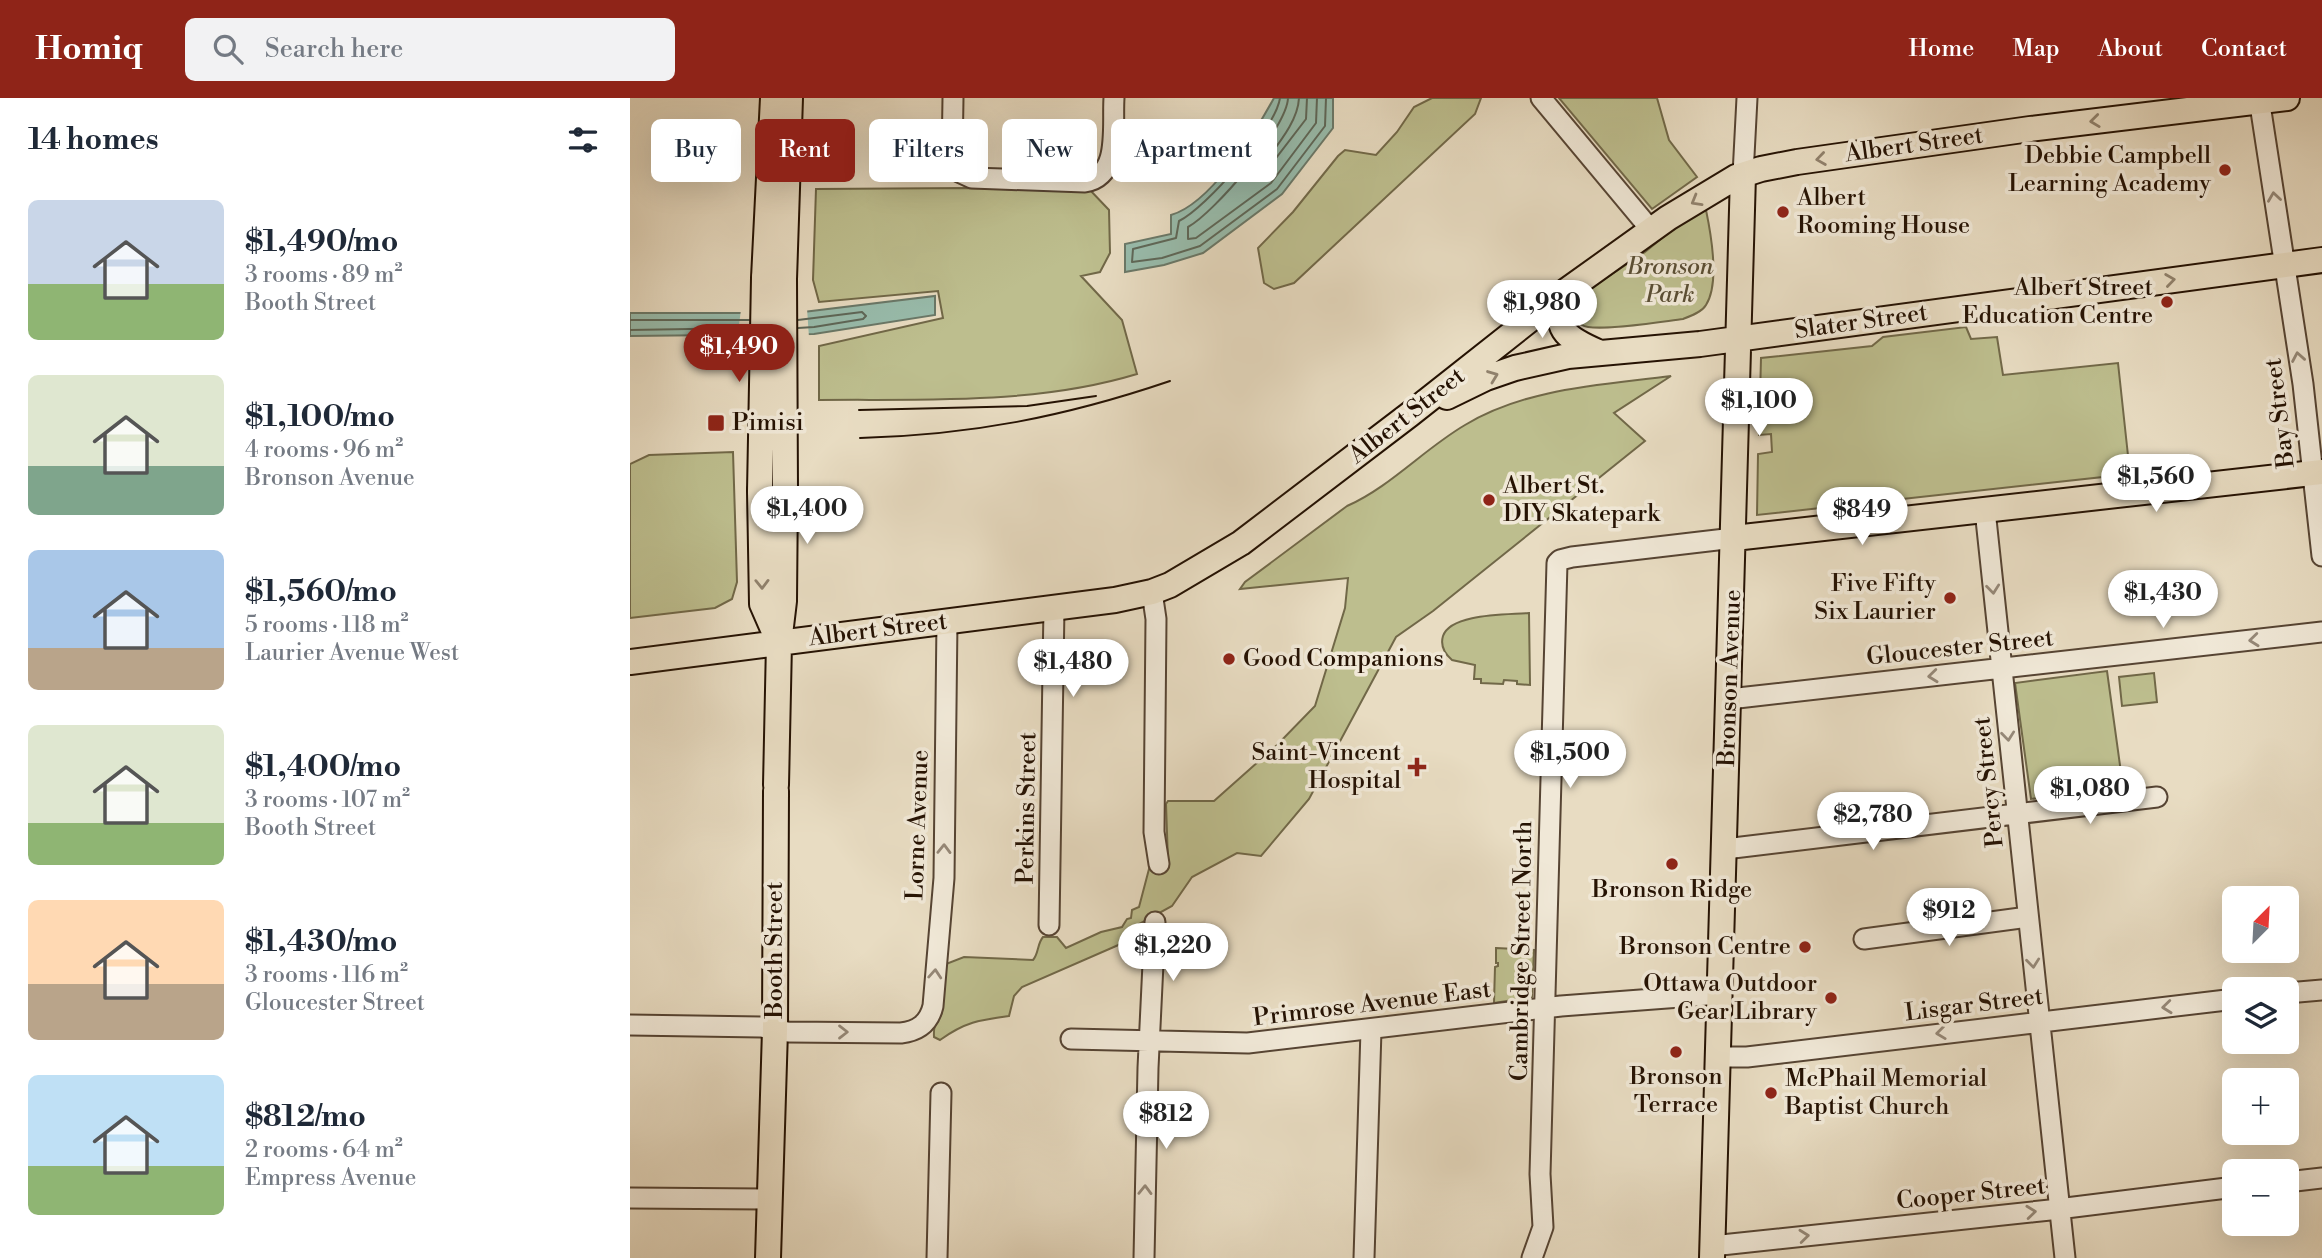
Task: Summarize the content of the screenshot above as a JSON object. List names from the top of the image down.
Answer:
{
  "streets": {
    "main road": [
      "Albert Street",
      "Slater Street",
      "Bronson Avenue",
      "Booth Street"
    ],
    "street": [
      "Bay Street",
      "Gloucester Street",
      "Percy Street",
      "Perkins Street",
      "Lorne Avenue",
      "Cambridge Street North",
      "Primrose Avenue East",
      "Lisgar Street",
      "Cooper Street"
    ]
  },
  "crossings": [
    ["Albert Street", "Slater Street"],
    ["Albert Street", "Bay Street"],
    ["Albert Street", "Bronson Avenue"],
    ["Albert Street", "Perkins Street"],
    ["Albert Street", "Lorne Avenue"],
    ["Albert Street", "Booth Street"],
    ["Slater Street", "Bay Street"],
    ["Slater Street", "Bronson Avenue"],
    ["Gloucester Street", "Bronson Avenue"],
    ["Gloucester Street", "Percy Street"],
    ["Bronson Avenue", "Cambridge Street North"],
    ["Bronson Avenue", "Primrose Avenue East"],
    ["Bronson Avenue", "Lisgar Street"],
    ["Bronson Avenue", "Cooper Street"],
    ["Percy Street", "Lisgar Street"],
    ["Percy Street", "Cooper Street"],
    ["Lorne Avenue", "Booth Street"],
    ["Cambridge Street North", "Primrose Avenue East"]
  ],
  "one_way": ["Bay Street", "Percy Street", "Cooper Street"],
  "parks": ["Bronson Park"],
  "places": {
    "other": [
      "Debbie Campbell Learning Academy",
      "Albert Rooming House",
      "Albert Street Education Centre",
      "Albert St. DIY Skatepark",
      "Five Fifty Six Laurier",
      "Good Companions",
      "Bronson Ridge",
      "Bronson Centre",
      "Ottawa Outdoor Gear Library",
      "Bronson Terrace",
      "McPhail Memorial Baptist Church"
    ],
    "transit": ["Pimisi"],
    "health": ["Saint-Vincent Hospital"]
  },
  "north": "top right",
  "page": {
    "header": "Homiq",
    "search": "Search here",
    "nav": [
      "Home",
      "Map",
      "About",
      "Contact"
    ],
    "heading": "14 homes",
    "chip": [
      "Buy",
      "Rent",
      "Filters",
      "New",
      "Apartment"
    ],
    "list": [
      {
        "name": "$1,490/mo",
        "note": "3 rooms · 89 m² · Booth Street"
      },
      {
        "name": "$1,100/mo",
        "note": "4 rooms · 96 m² · Bronson Avenue"
      },
      {
        "name": "$1,560/mo",
        "note": "5 rooms · 118 m² · Laurier Avenue West"
      },
      {
        "name": "$1,400/mo",
        "note": "3 rooms · 107 m² · Booth Street"
      },
      {
        "name": "$1,430/mo",
        "note": "3 rooms · 116 m² · Gloucester Street"
      },
      {
        "name": "$812/mo",
        "note": "2 rooms · 64 m² · Empress Avenue"
      }
    ],
    "price": [
      "$1,980",
      "$1,490",
      "$1,100",
      "$1,560",
      "$1,400",
      "$849",
      "$1,430",
      "$1,480",
      "$1,500",
      "$1,080",
      "$2,780",
      "$912",
      "$1,220",
      "$812"
    ],
    "map_buttons": ["+", "−"]
  }
}
